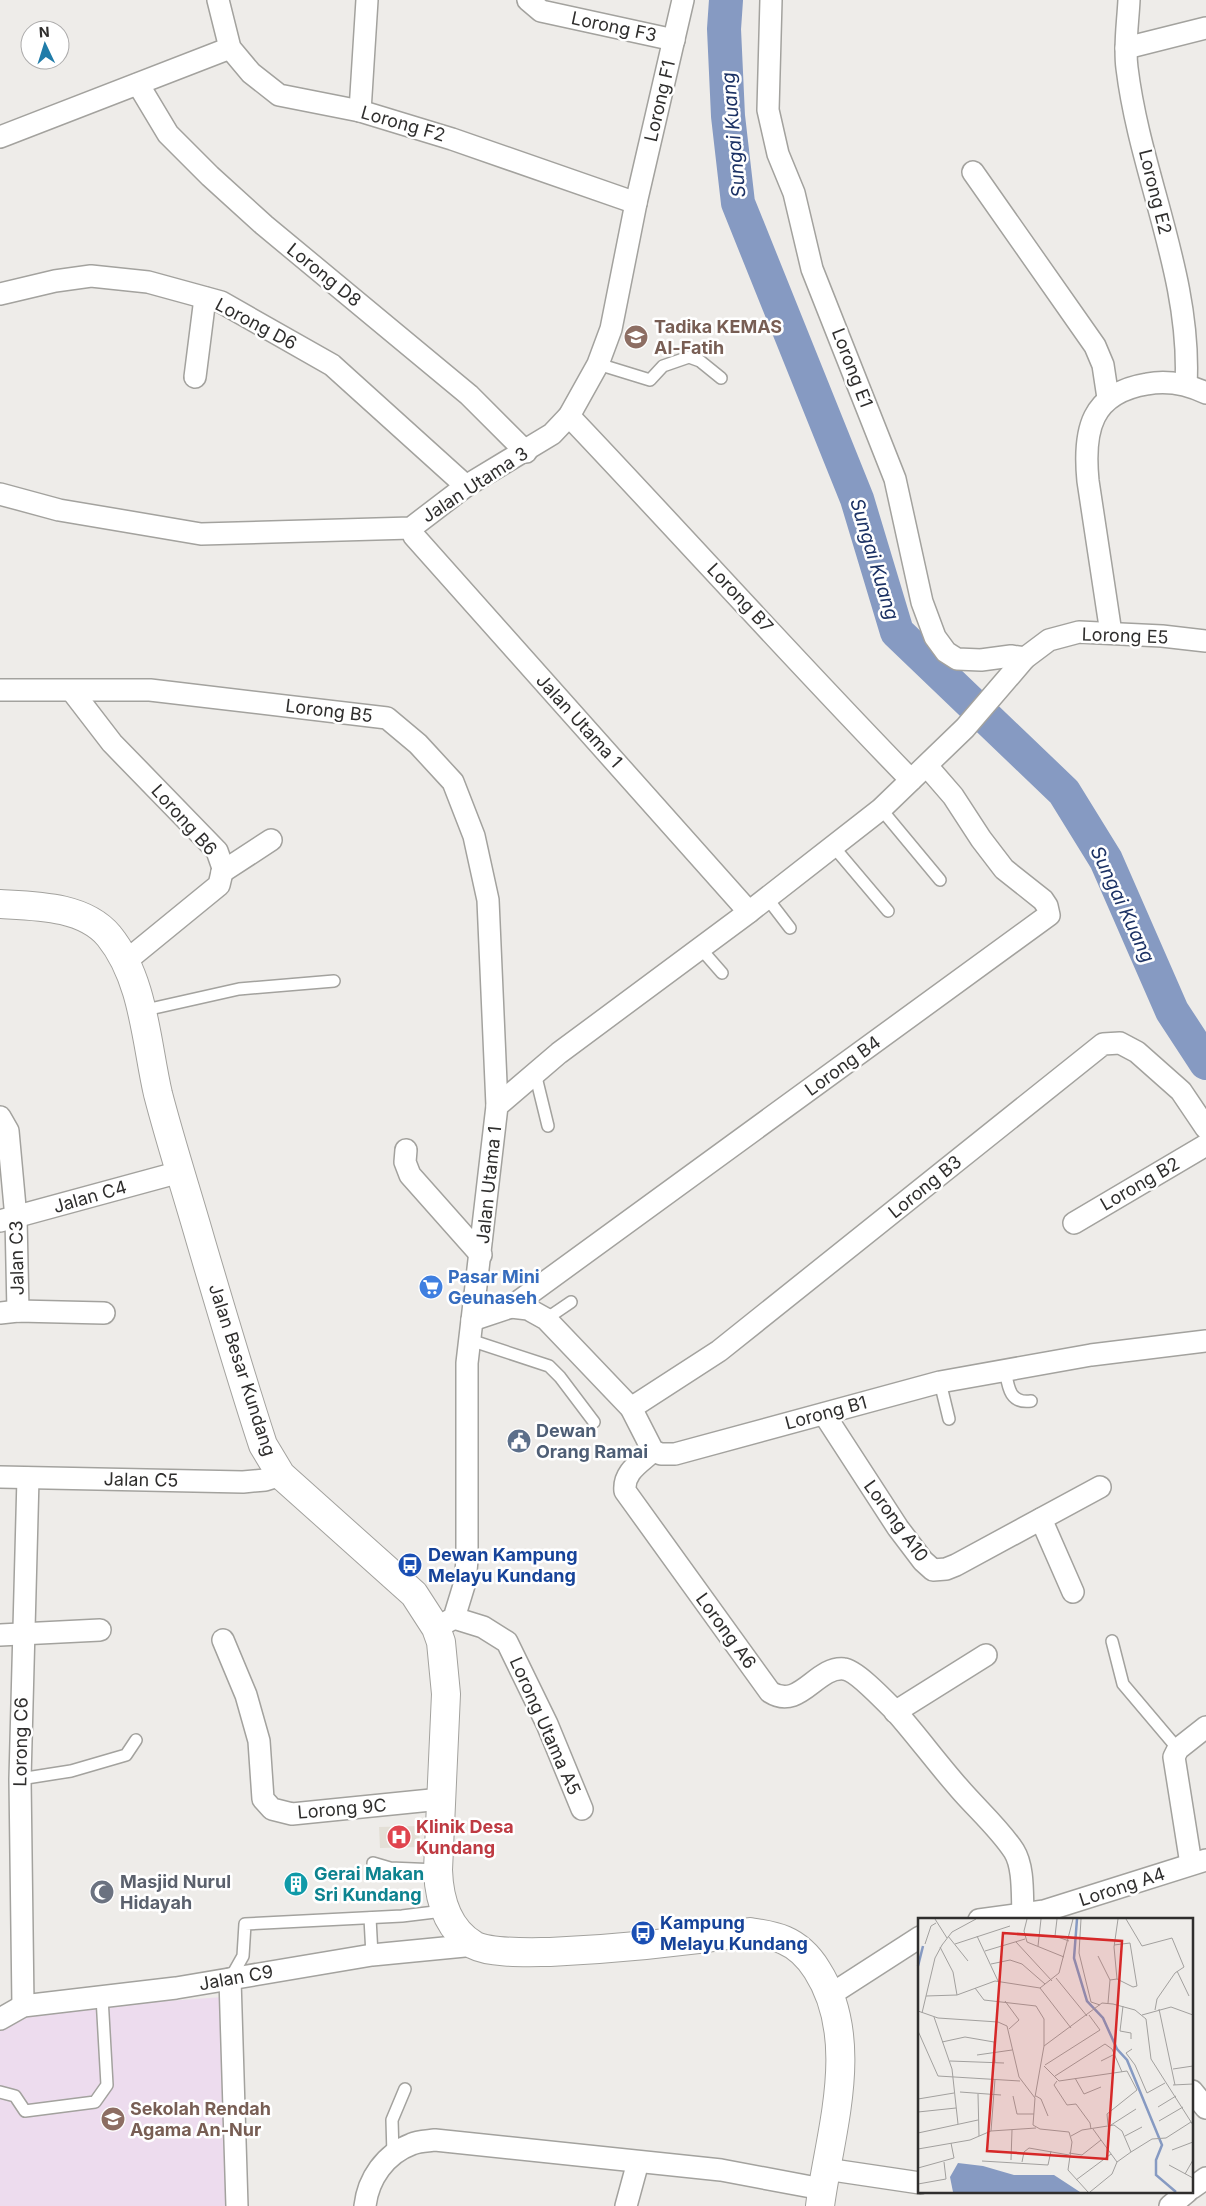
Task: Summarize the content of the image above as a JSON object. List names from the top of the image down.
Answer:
{
  "streets": {
    "main road": ["Jalan Besar Kundang"],
    "street": [
      "Lorong F3",
      "Lorong F1",
      "Lorong F2",
      "Lorong E2",
      "Lorong D8",
      "Lorong D6",
      "Lorong E1",
      "Jalan Utama 3",
      "Lorong B7",
      "Lorong E5",
      "Lorong B5",
      "Jalan Utama 1",
      "Lorong B6",
      "Lorong B4",
      "Lorong B2",
      "Lorong B3",
      "Jalan C4",
      "Jalan C3",
      "Lorong B1",
      "Jalan C5",
      "Lorong A10",
      "Lorong A6",
      "Lorong Utama A5",
      "Lorong C6",
      "Lorong 9C",
      "Lorong A4",
      "Jalan C9"
    ]
  },
  "crossings": [
    ["Lorong F3", "Lorong F1"],
    ["Lorong F1", "Lorong F2"],
    ["Lorong F1", "Jalan Utama 3"],
    ["Lorong F2", "Jalan Utama 3"],
    ["Lorong D8", "Jalan Utama 3"],
    ["Lorong D6", "Jalan Utama 3"],
    ["Lorong E1", "Lorong E5"],
    ["Jalan Utama 3", "Lorong B7"],
    ["Jalan Utama 3", "Jalan Utama 1"],
    ["Lorong B7", "Jalan Utama 1"],
    ["Lorong E5", "Jalan Utama 1"],
    ["Lorong B5", "Jalan Utama 1"],
    ["Lorong B5", "Lorong B6"],
    ["Jalan Utama 1", "Lorong B4"],
    ["Jalan Utama 1", "Jalan Besar Kundang"],
    ["Jalan Utama 1", "Lorong Utama A5"],
    ["Lorong B6", "Jalan Besar Kundang"],
    ["Jalan C4", "Jalan C3"],
    ["Jalan C4", "Jalan Besar Kundang"],
    ["Jalan Besar Kundang", "Jalan C5"],
    ["Jalan Besar Kundang", "Lorong Utama A5"],
    ["Jalan Besar Kundang", "Lorong 9C"],
    ["Jalan Besar Kundang", "Jalan C9"],
    ["Lorong B1", "Lorong A10"],
    ["Lorong B1", "Lorong A6"],
    ["Jalan C5", "Lorong C6"],
    ["Lorong A6", "Lorong A4"],
    ["Lorong C6", "Jalan C9"]
  ],
  "water": ["Sungai Kuang"],
  "places": {
    "school or university": ["Tadika KEMAS Al-Fatih", "Sekolah Rendah Agama An-Nur"],
    "supermarket": ["Pasar Mini Geunaseh"],
    "public building": ["Dewan Orang Ramai"],
    "bus stop": ["Dewan Kampung Melayu Kundang", "Kampung Melayu Kundang"],
    "hospital": ["Klinik Desa Kundang"],
    "building": ["Gerai Makan Sri Kundang"],
    "mosque": ["Masjid Nurul Hidayah"]
  },
  "north": "top"
}
